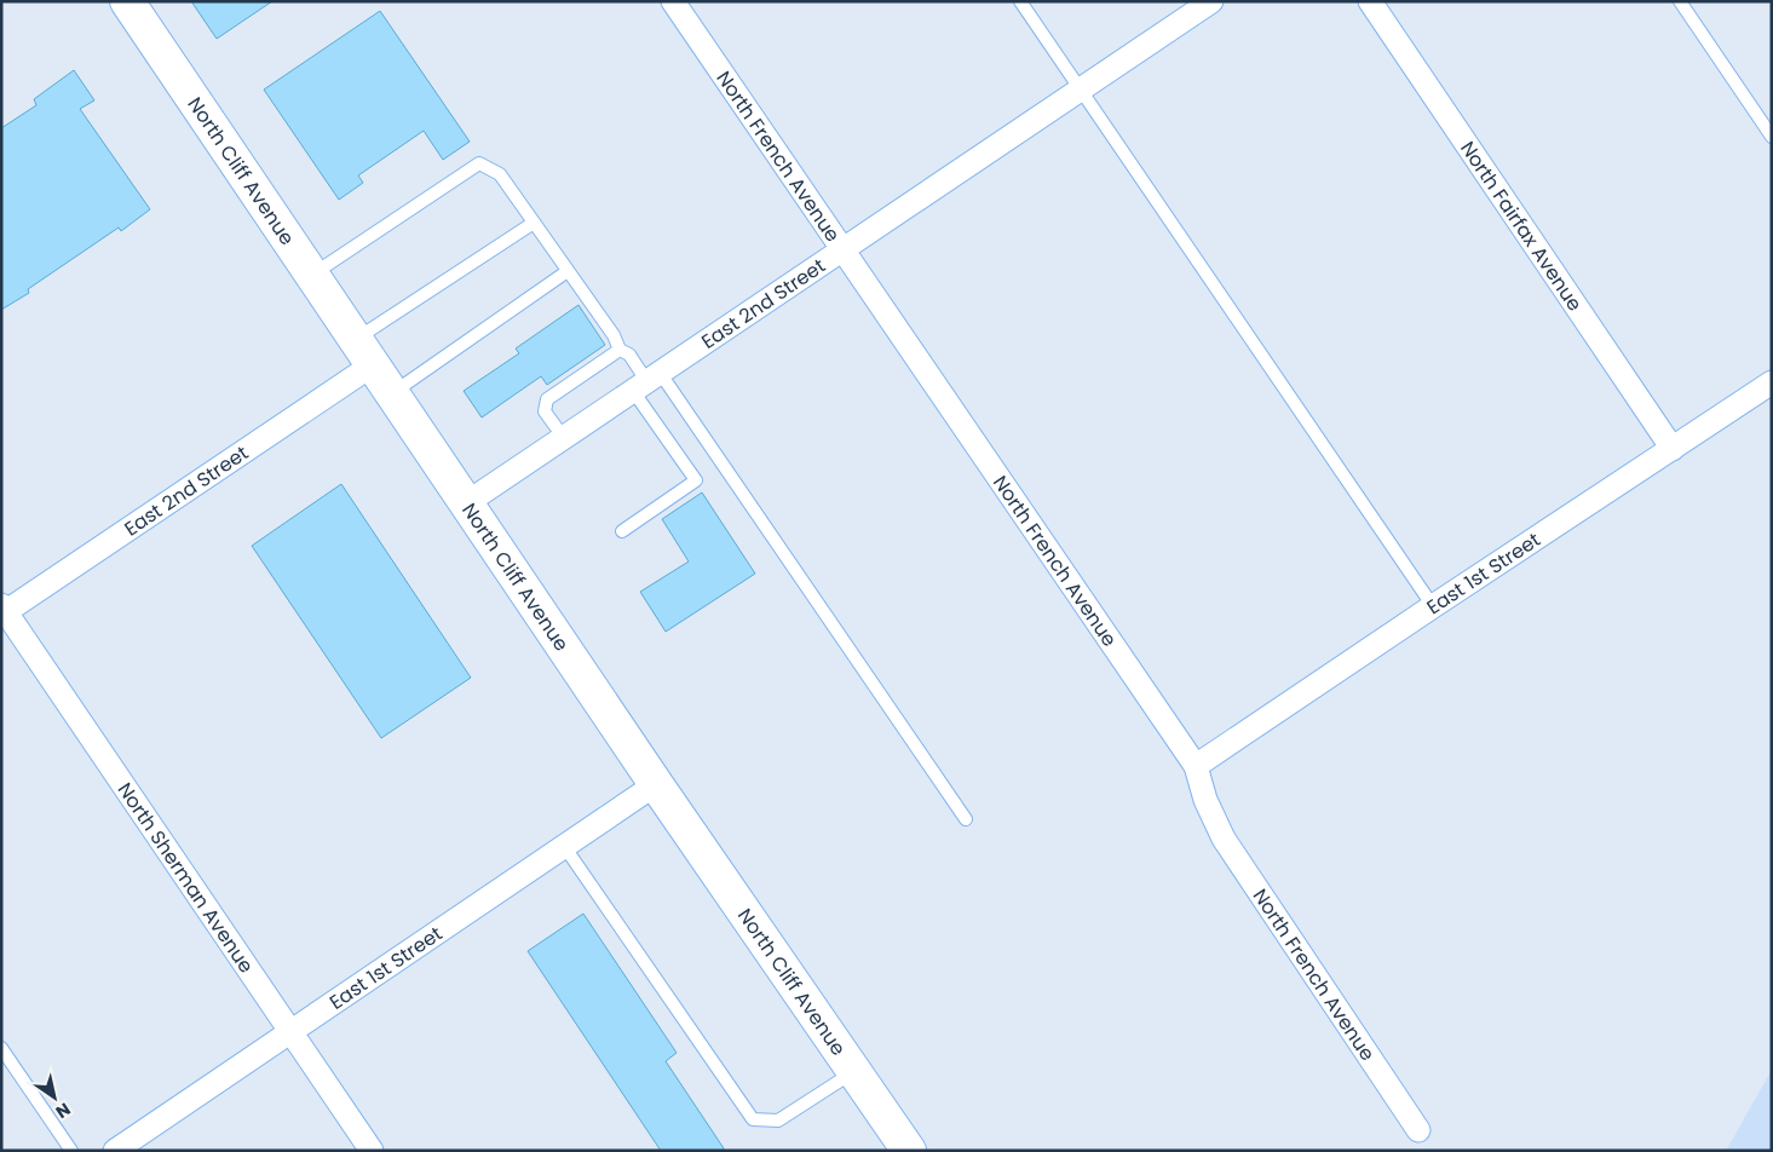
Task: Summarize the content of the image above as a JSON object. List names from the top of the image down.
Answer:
{
  "streets": {
    "main road": ["North Cliff Avenue"],
    "street": [
      "North French Avenue",
      "North Fairfax Avenue",
      "East 2nd Street",
      "East 1st Street",
      "North Sherman Avenue"
    ]
  },
  "crossings": [
    ["North French Avenue", "East 2nd Street"],
    ["North French Avenue", "East 1st Street"],
    ["North Cliff Avenue", "East 2nd Street"],
    ["North Cliff Avenue", "East 1st Street"],
    ["North Fairfax Avenue", "East 1st Street"],
    ["East 2nd Street", "North Sherman Avenue"],
    ["East 1st Street", "North Sherman Avenue"]
  ],
  "north": "bottom right"
}
